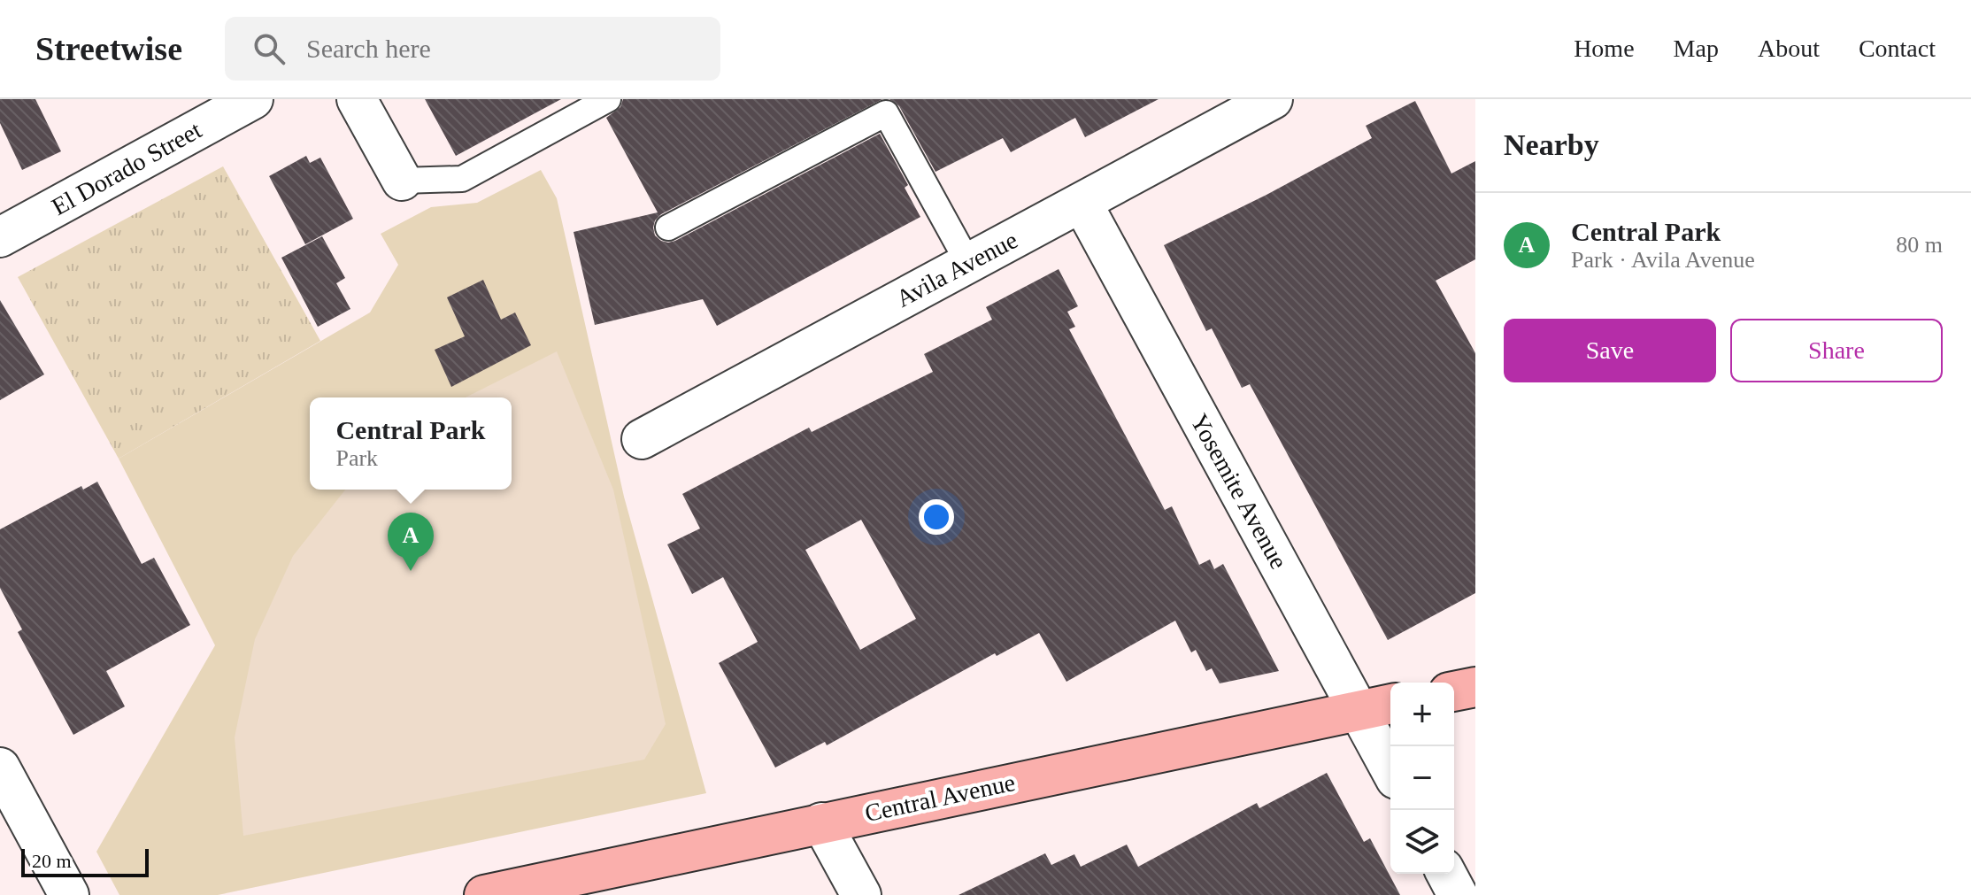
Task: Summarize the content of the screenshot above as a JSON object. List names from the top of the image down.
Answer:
{
  "streets": {
    "main road": ["Central Avenue"],
    "street": ["El Dorado Street", "Avila Avenue", "Yosemite Avenue"]
  },
  "crossings": [
    ["Avila Avenue", "Yosemite Avenue"],
    ["Yosemite Avenue", "Central Avenue"]
  ],
  "scale_bar": "20 m",
  "page": {
    "header": "Streetwise",
    "search": "Search here",
    "nav": [
      "Home",
      "Map",
      "About",
      "Contact"
    ],
    "heading": "Nearby",
    "list": [
      {
        "mark": "A",
        "name": "Central Park",
        "note": "Park · Avila Avenue",
        "value": "80 m"
      }
    ],
    "buttons": ["Save", "Share"],
    "popup": ["Central Park", "Park"],
    "pins": "A",
    "map_buttons": ["+", "−"],
    "scale": "20 m"
  }
}
